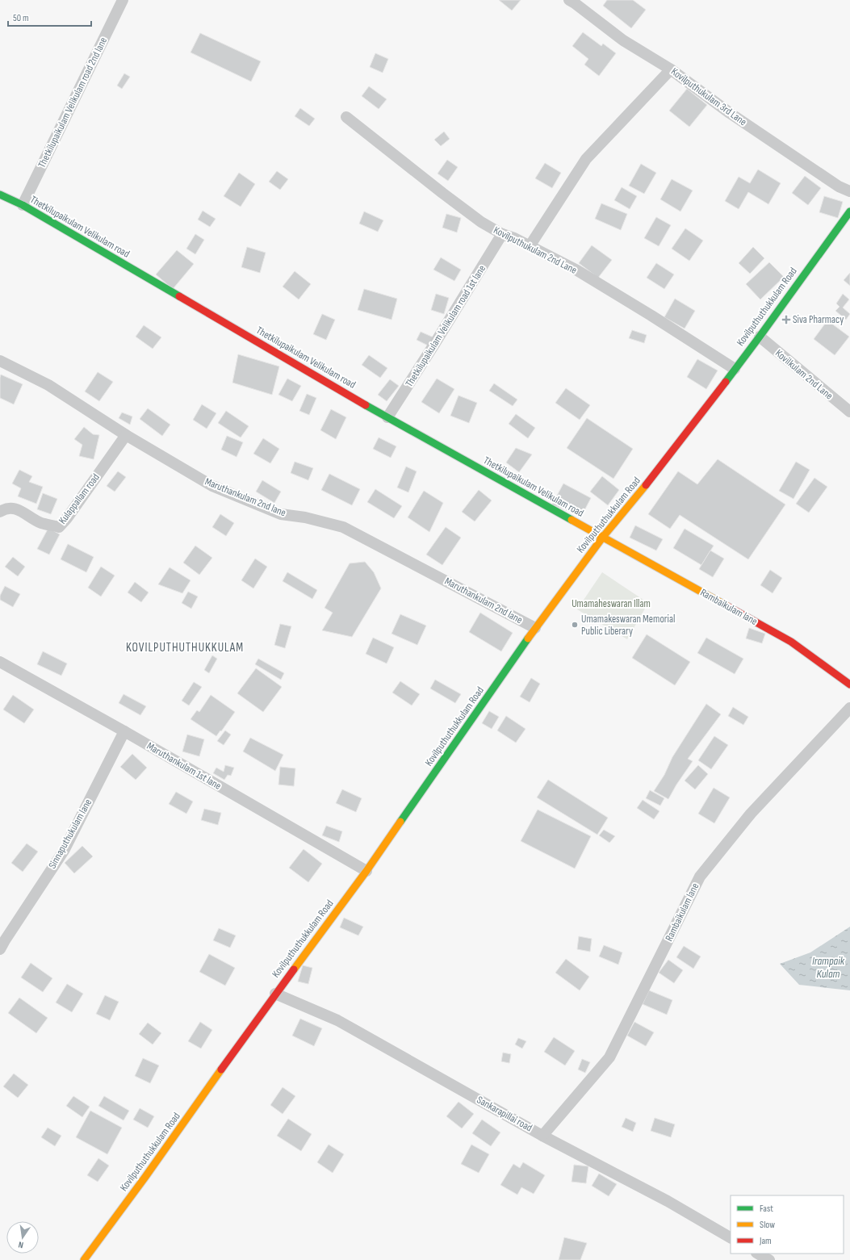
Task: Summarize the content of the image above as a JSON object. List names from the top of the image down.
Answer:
{
  "streets": {
    "street": [
      "Kovilputhukulam 3rd Lane",
      "Thetkilupaikulam Velikulam road 2nd lane",
      "Thetkilupaikulam Velikulam road",
      "Kovilputhukulam 2nd Lane",
      "Kovilputhuthukkulam Road",
      "Thetkilupaikulam Velikulam road 1st lane",
      "Kovilkulam 2nd Lane",
      "Maruthankulam 2nd lane",
      "Kulappallam road",
      "Rambaikulam lane",
      "Maruthankulam 1st lane",
      "Sinnaputhukulam lane",
      "Sankarapillai road"
    ]
  },
  "crossings": [
    ["Thetkilupaikulam Velikulam road 2nd lane", "Thetkilupaikulam Velikulam road"],
    ["Thetkilupaikulam Velikulam road", "Kovilputhuthukkulam Road"],
    ["Thetkilupaikulam Velikulam road", "Thetkilupaikulam Velikulam road 1st lane"],
    ["Thetkilupaikulam Velikulam road", "Rambaikulam lane"],
    ["Kovilputhukulam 2nd Lane", "Kovilputhuthukkulam Road"],
    ["Kovilputhukulam 2nd Lane", "Thetkilupaikulam Velikulam road 1st lane"],
    ["Kovilputhuthukkulam Road", "Kovilkulam 2nd Lane"],
    ["Kovilputhuthukkulam Road", "Maruthankulam 2nd lane"],
    ["Kovilputhuthukkulam Road", "Rambaikulam lane"],
    ["Kovilputhuthukkulam Road", "Maruthankulam 1st lane"],
    ["Kovilputhuthukkulam Road", "Sankarapillai road"],
    ["Maruthankulam 2nd lane", "Kulappallam road"],
    ["Rambaikulam lane", "Sankarapillai road"],
    ["Maruthankulam 1st lane", "Sinnaputhukulam lane"]
  ],
  "districts": ["KOVILPUTHUTHUKKULAM"],
  "water": ["Irampaik Kulam"],
  "parks": ["Umamaheswaran Illam"],
  "places": {
    "health": ["Siva Pharmacy"],
    "other": ["Umamakeswaran Memorial Public Liberary"]
  },
  "legend": ["Fast", "Slow", "Jam"],
  "scale_bar": "50 m",
  "north": "bottom"
}
